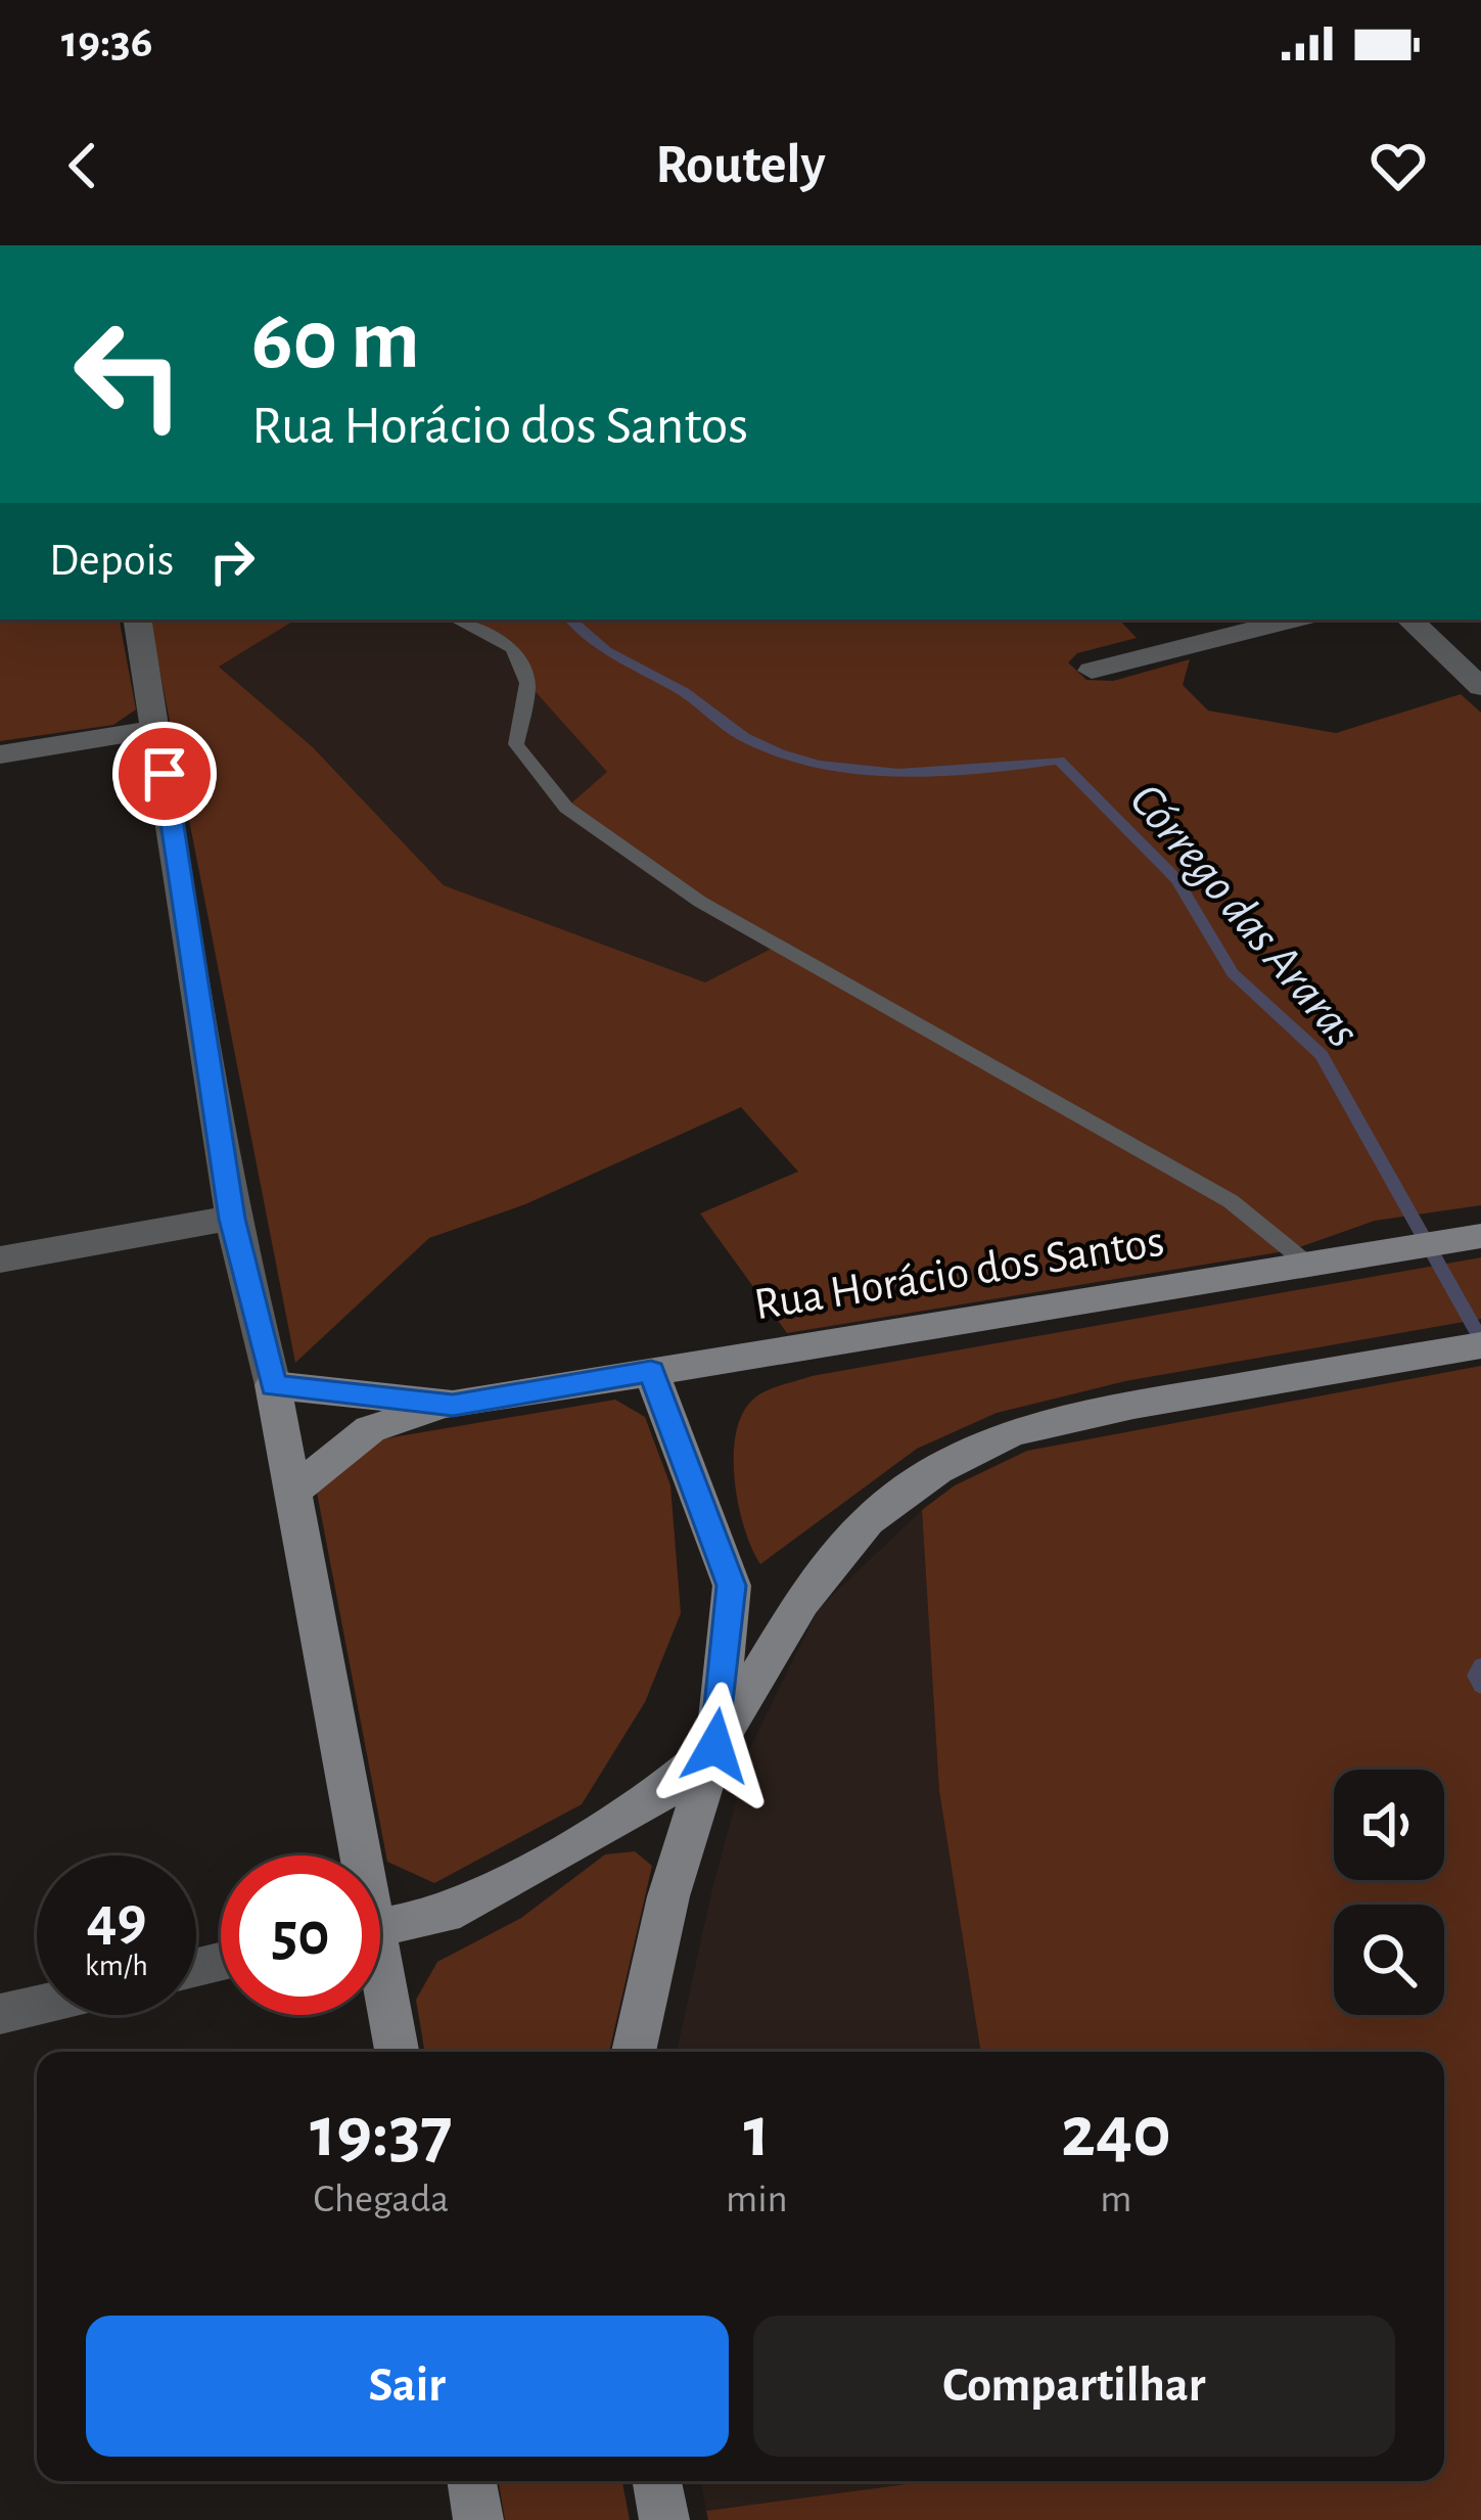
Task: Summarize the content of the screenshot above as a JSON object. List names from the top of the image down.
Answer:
{
  "streets": {
    "main road": ["Rua Horácio dos Santos"]
  },
  "water": ["Córrego das Araras"],
  "page": {
    "status": "19:36",
    "header": "Routely",
    "turn": ["60 m", "Rua Horácio dos Santos"],
    "then": "Depois",
    "speed": "49 km/h",
    "limit": "50",
    "eta": [
      "19:37",
      "Chegada",
      "1",
      "min",
      "240",
      "m"
    ],
    "buttons": ["Sair", "Compartilhar"]
  }
}
